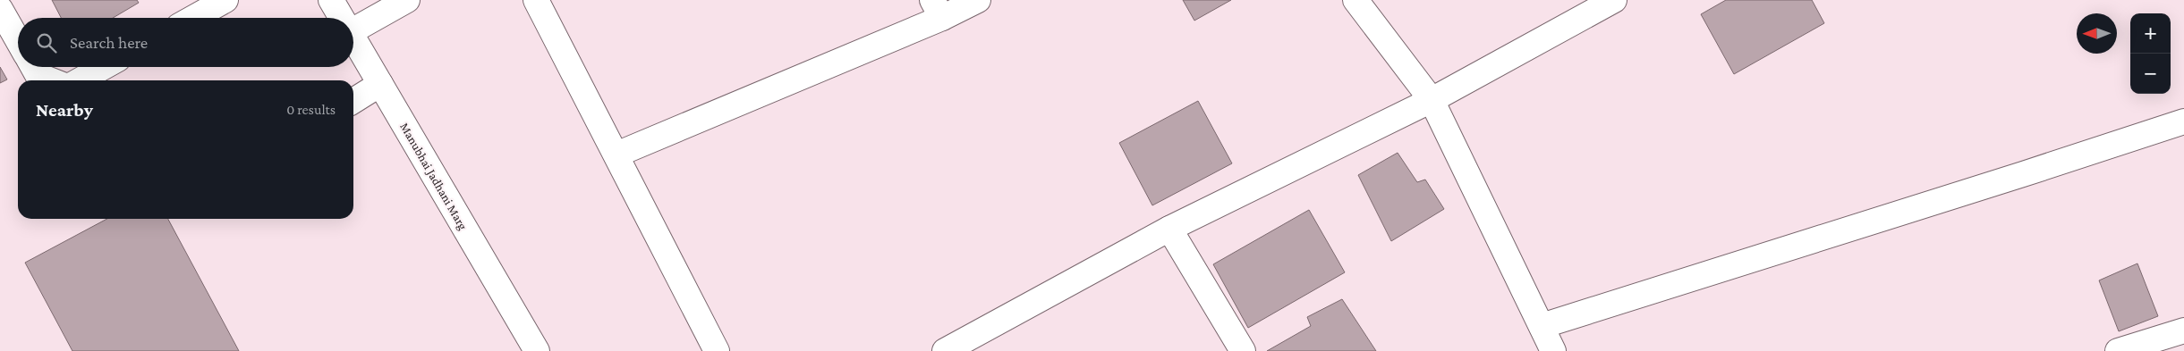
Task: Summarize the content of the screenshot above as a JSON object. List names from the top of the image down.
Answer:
{
  "streets": {
    "street": ["Manubhai Jadhani Marg"]
  },
  "north": "left",
  "page": {
    "map_buttons": ["+", "−"],
    "search": "Search here",
    "heading": ["Nearby", "0 results"]
  }
}
